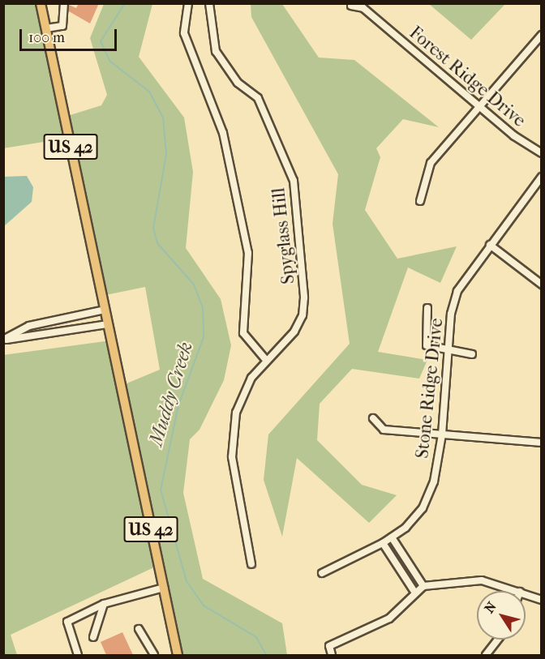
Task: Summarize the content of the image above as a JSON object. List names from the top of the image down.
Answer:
{
  "streets": {
    "main road": ["US 42"],
    "street": ["Forest Ridge Drive", "Spyglass Hill", "Stone Ridge Drive"]
  },
  "water": ["Muddy Creek"],
  "scale_bar": "100 m",
  "north": "top left"
}
